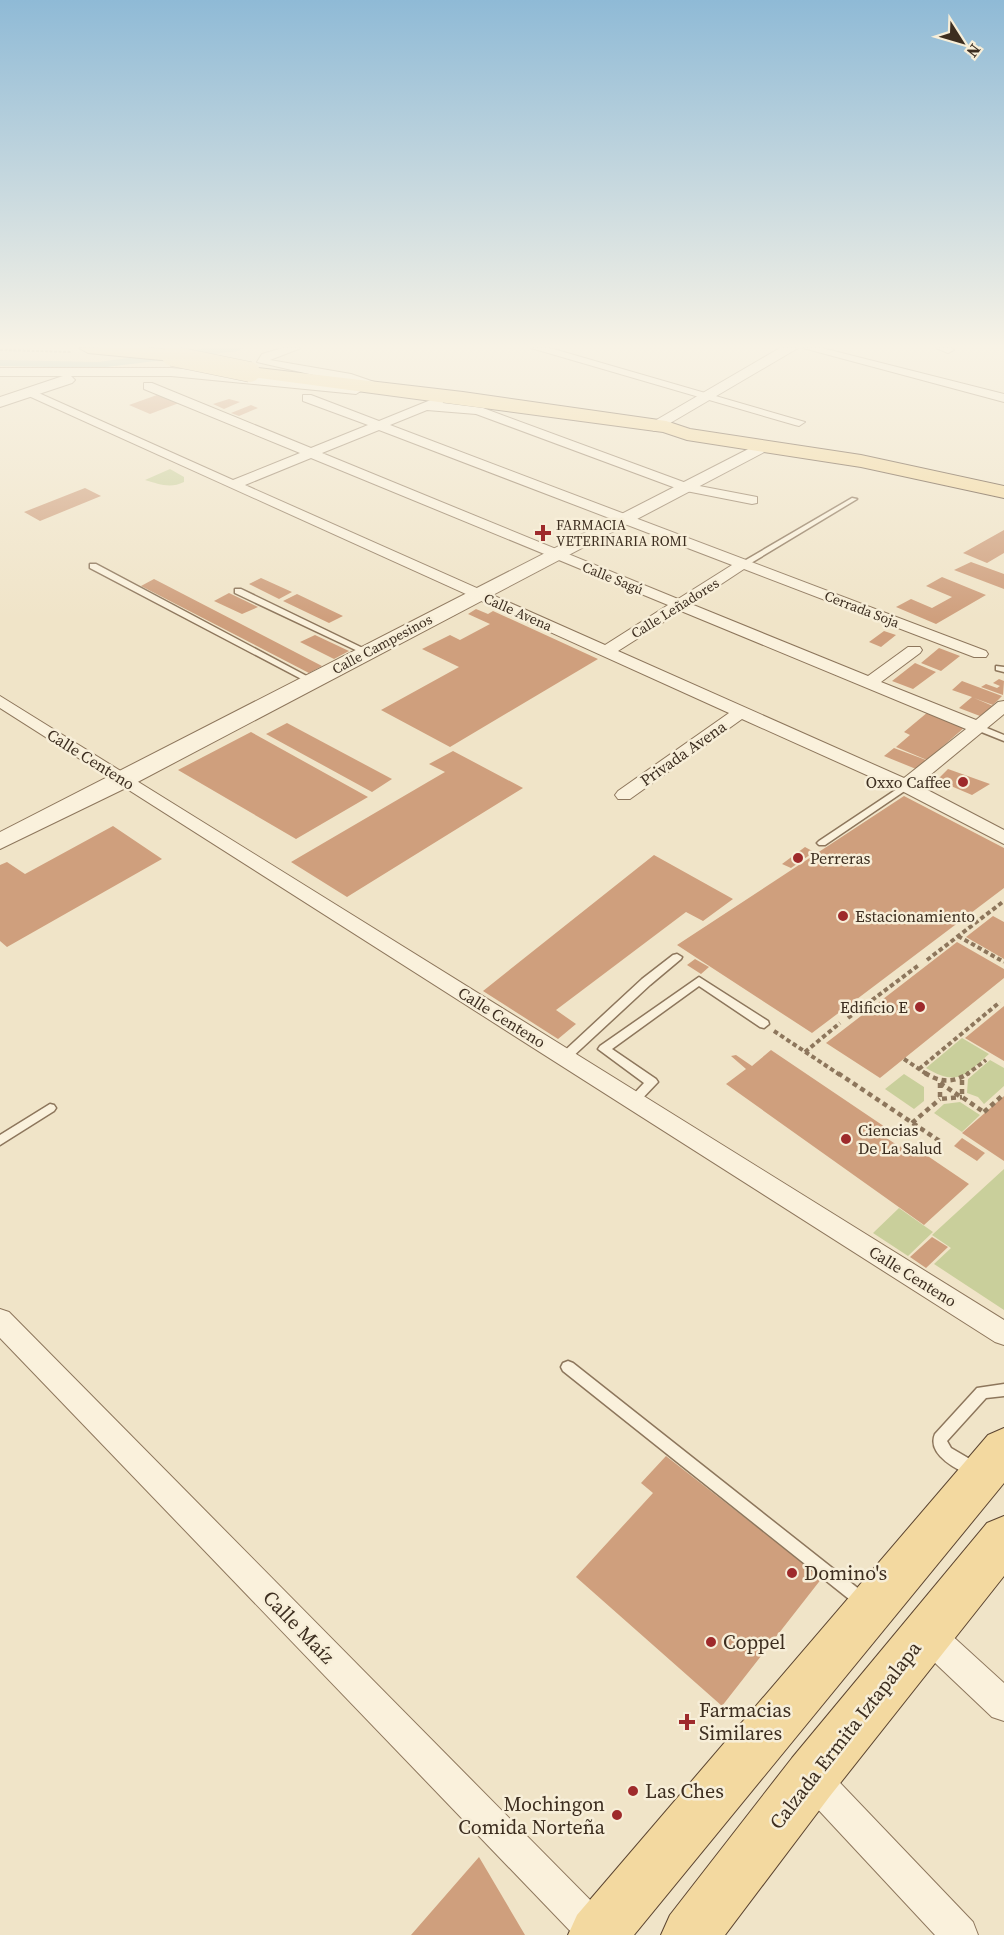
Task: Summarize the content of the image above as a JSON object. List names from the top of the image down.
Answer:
{
  "streets": {
    "main road": ["Calzada Ermita Iztapalapa"],
    "street": [
      "Calle Sagú",
      "Calle Leñadores",
      "Cerrada Soja",
      "Calle Avena",
      "Calle Campesinos",
      "Privada Avena",
      "Calle Centeno",
      "Calle Maíz"
    ]
  },
  "crossings": [
    ["Calle Sagú", "Calle Leñadores"],
    ["Calle Sagú", "Calle Campesinos"],
    ["Calle Leñadores", "Cerrada Soja"],
    ["Calle Leñadores", "Calle Avena"],
    ["Cerrada Soja", "Calle Campesinos"],
    ["Calle Avena", "Calle Campesinos"],
    ["Calle Avena", "Privada Avena"],
    ["Calle Campesinos", "Calle Centeno"]
  ],
  "places": {
    "health": ["FARMACIA VETERINARIA ROMI", "Farmacias Similares"],
    "other": [
      "Oxxo Caffee",
      "Perreras",
      "Estacionamiento",
      "Edificio E",
      "Ciencias De La Salud",
      "Domino's",
      "Coppel",
      "Las Ches",
      "Mochingon Comida Norteña"
    ]
  },
  "north": "bottom right"
}
